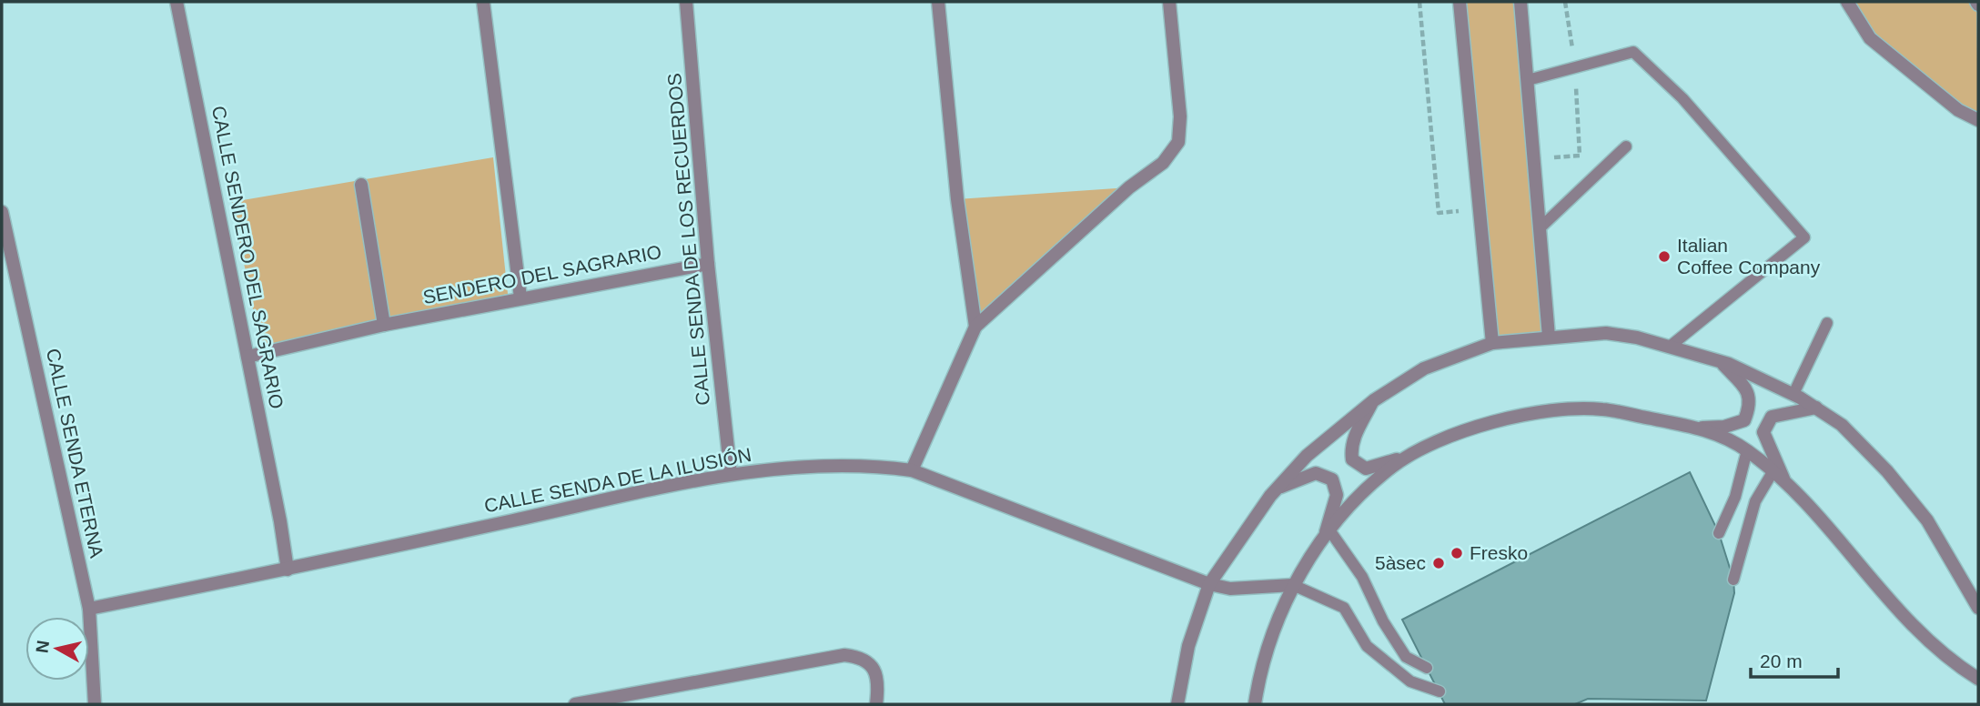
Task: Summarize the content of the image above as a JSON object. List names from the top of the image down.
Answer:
{
  "streets": {
    "street": [
      "CALLE SENDA DE LOS RECUERDOS",
      "CALLE SENDERO DEL SAGRARIO",
      "SENDERO DEL SAGRARIO",
      "CALLE SENDA ETERNA",
      "CALLE SENDA DE LA ILUSIÓN"
    ]
  },
  "crossings": [
    ["CALLE SENDA DE LOS RECUERDOS", "SENDERO DEL SAGRARIO"],
    ["CALLE SENDA DE LOS RECUERDOS", "CALLE SENDA DE LA ILUSIÓN"],
    ["CALLE SENDERO DEL SAGRARIO", "SENDERO DEL SAGRARIO"],
    ["CALLE SENDERO DEL SAGRARIO", "CALLE SENDA DE LA ILUSIÓN"],
    ["CALLE SENDA ETERNA", "CALLE SENDA DE LA ILUSIÓN"]
  ],
  "places": ["Italian Coffee Company", "Fresko", "5àsec"],
  "scale_bar": "20 m",
  "north": "left"
}
